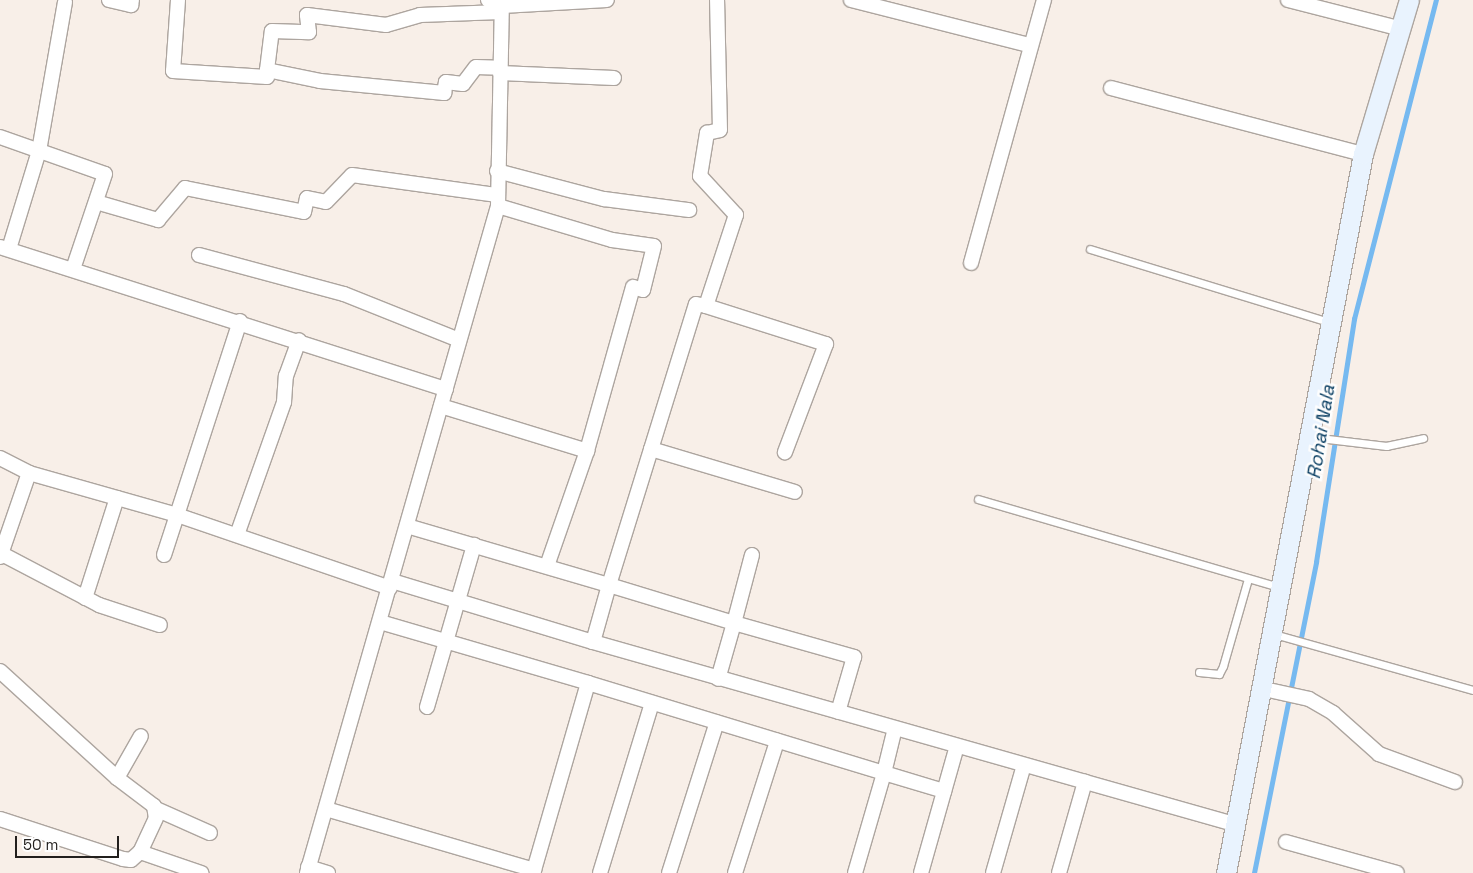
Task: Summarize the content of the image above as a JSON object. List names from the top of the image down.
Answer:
{
  "water": ["Rohai Nala"],
  "scale_bar": "50 m"
}
